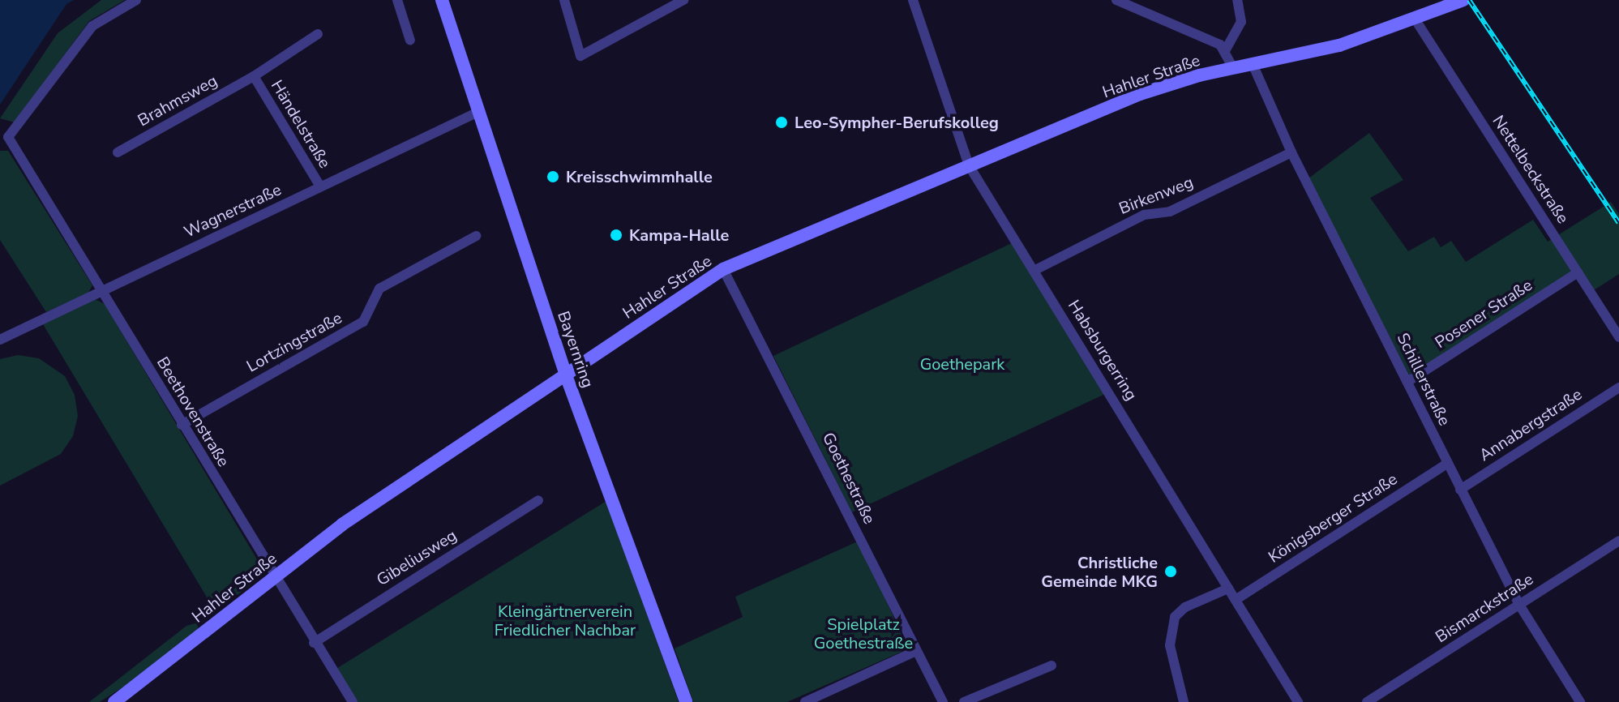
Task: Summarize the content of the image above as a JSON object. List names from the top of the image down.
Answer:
{
  "streets": {
    "street": [
      "Hahler Straße",
      "Brahmsweg",
      "Händelstraße",
      "Nettelbeckstraße",
      "Birkenweg",
      "Wagnerstraße",
      "Posener Straße",
      "Lortzingstraße",
      "Bayernring",
      "Habsburgerring",
      "Schillerstraße",
      "Beethovenstraße",
      "Annabergstraße",
      "Goethestraße",
      "Königsberger Straße",
      "Gibeliusweg",
      "Bismarckstraße"
    ]
  },
  "crossings": [
    ["Hahler Straße", "Nettelbeckstraße"],
    ["Hahler Straße", "Bayernring"],
    ["Hahler Straße", "Habsburgerring"],
    ["Hahler Straße", "Schillerstraße"],
    ["Hahler Straße", "Beethovenstraße"],
    ["Hahler Straße", "Goethestraße"],
    ["Brahmsweg", "Händelstraße"],
    ["Händelstraße", "Wagnerstraße"],
    ["Nettelbeckstraße", "Posener Straße"],
    ["Birkenweg", "Habsburgerring"],
    ["Birkenweg", "Schillerstraße"],
    ["Wagnerstraße", "Bayernring"],
    ["Wagnerstraße", "Beethovenstraße"],
    ["Posener Straße", "Schillerstraße"],
    ["Lortzingstraße", "Beethovenstraße"],
    ["Habsburgerring", "Königsberger Straße"],
    ["Schillerstraße", "Annabergstraße"],
    ["Schillerstraße", "Königsberger Straße"],
    ["Schillerstraße", "Bismarckstraße"],
    ["Beethovenstraße", "Gibeliusweg"]
  ],
  "parks": ["Goethepark", "Kleingärtnerverein Friedlicher Nachbar", "Spielplatz Goethestraße"],
  "places": [
    "Leo-Sympher-Berufskolleg",
    "Kreisschwimmhalle",
    "Kampa-Halle",
    "Christliche Gemeinde MKG"
  ]
}
